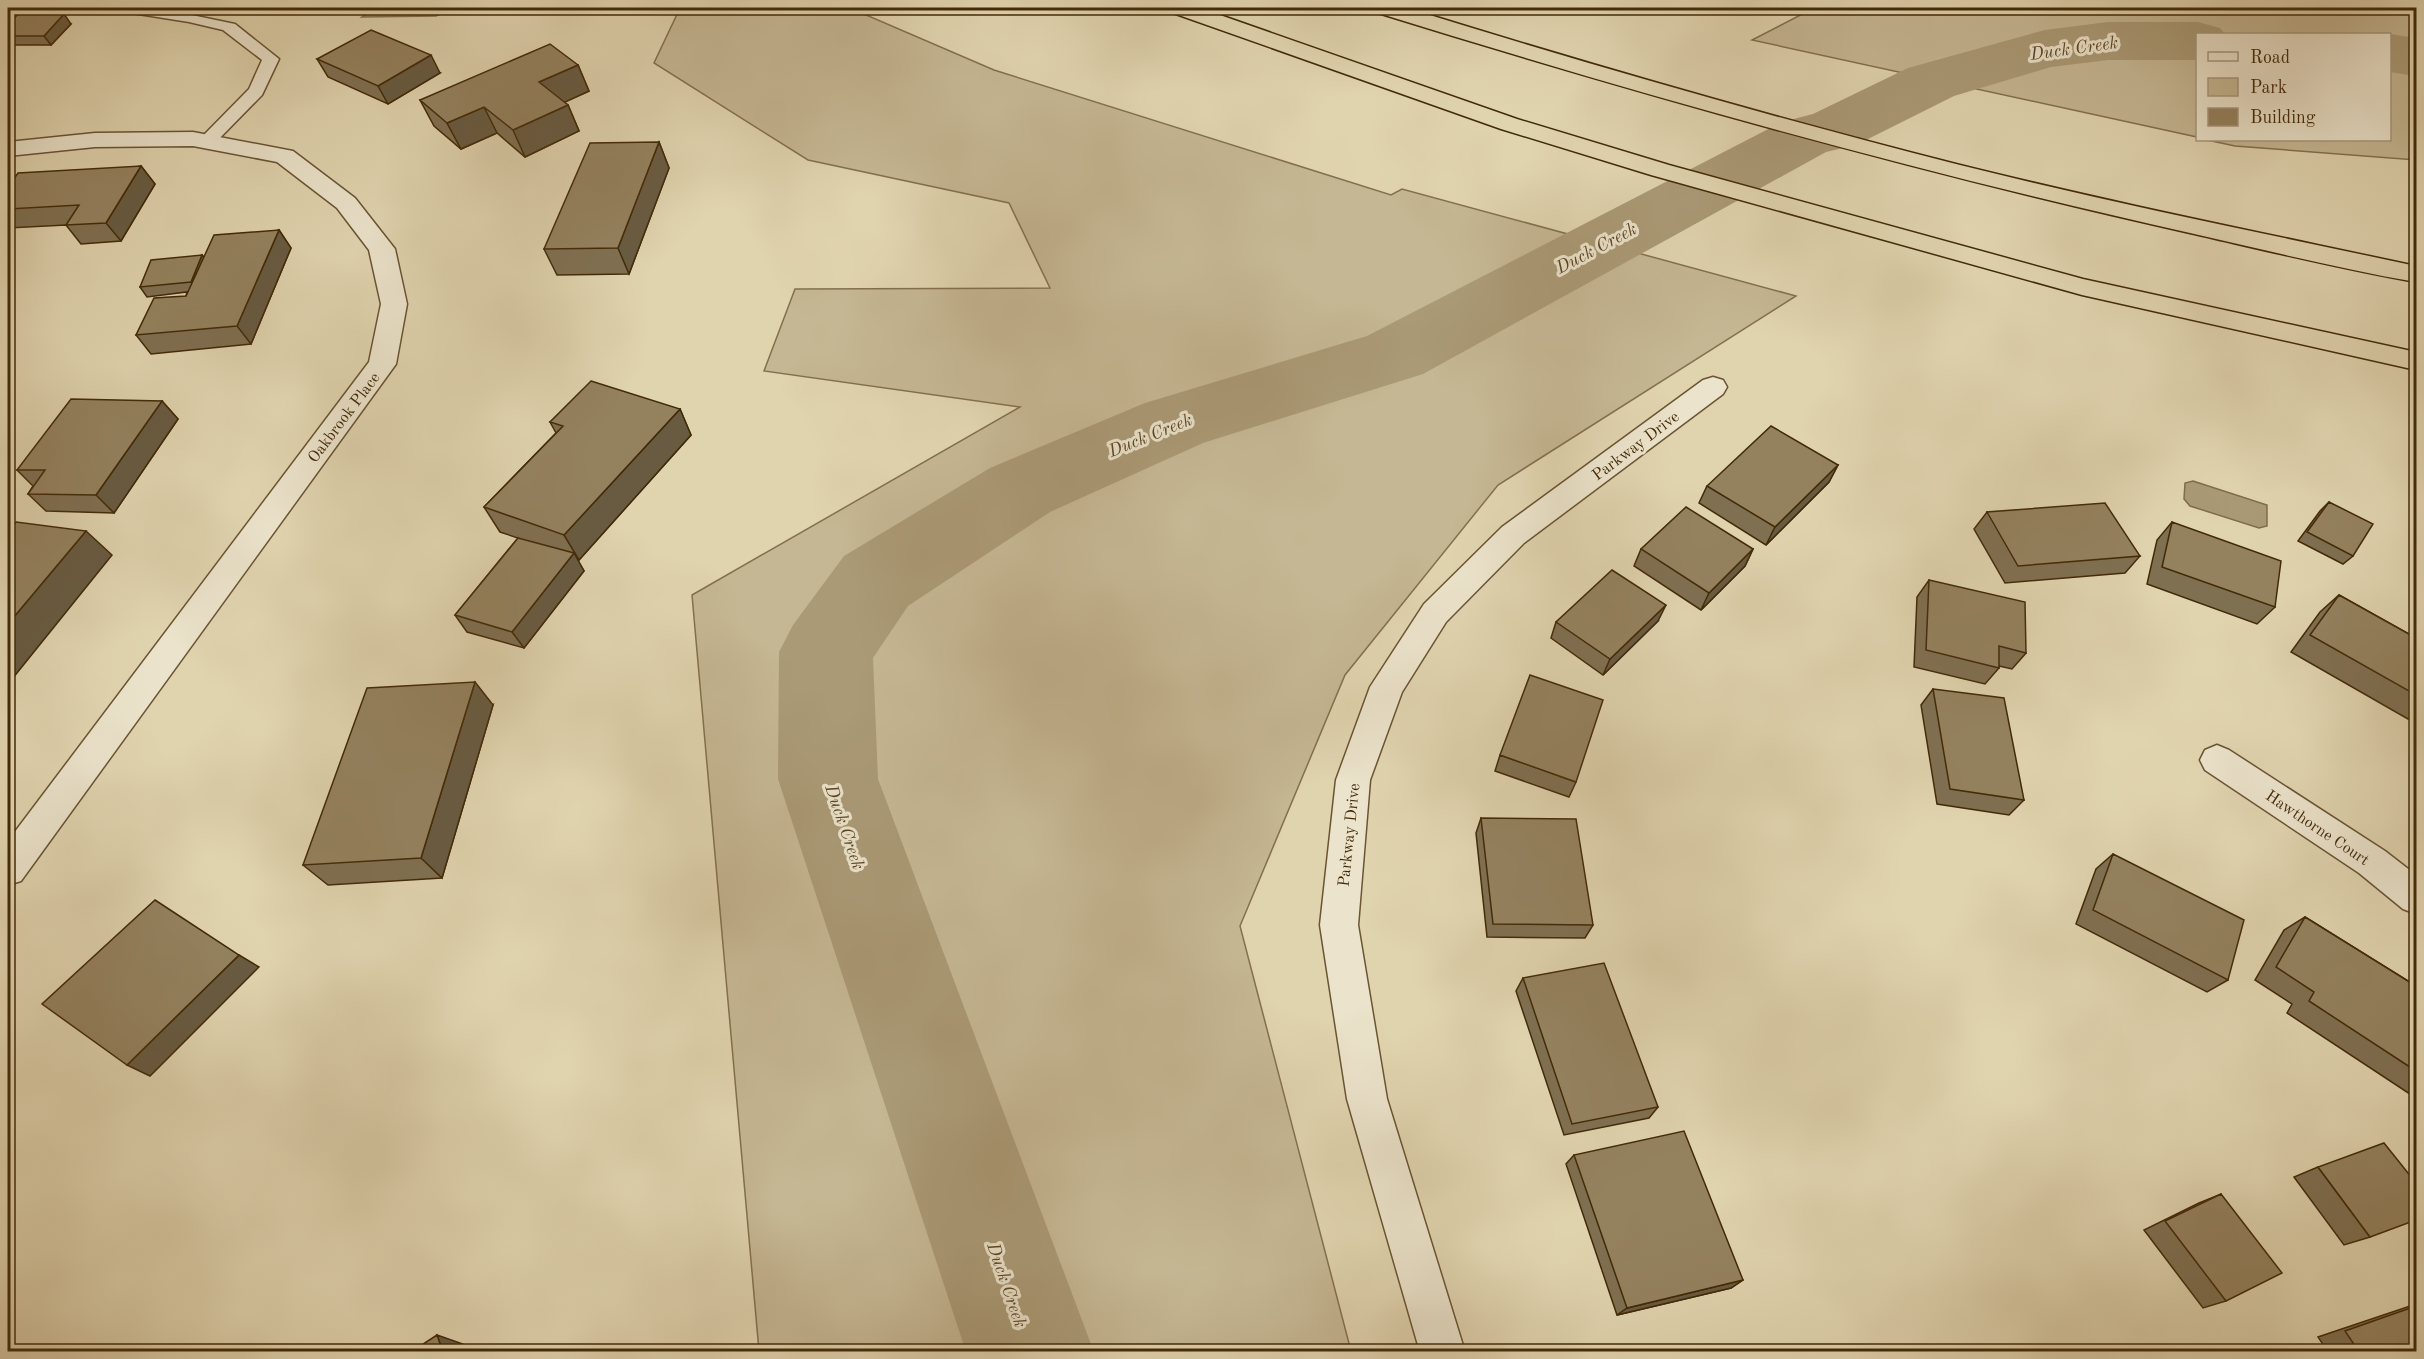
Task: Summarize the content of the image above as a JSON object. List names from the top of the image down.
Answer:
{
  "streets": {
    "street": ["Oakbrook Place", "Parkway Drive", "Hawthorne Court"]
  },
  "water": ["Duck Creek"],
  "legend": ["Road", "Park", "Building"]
}
